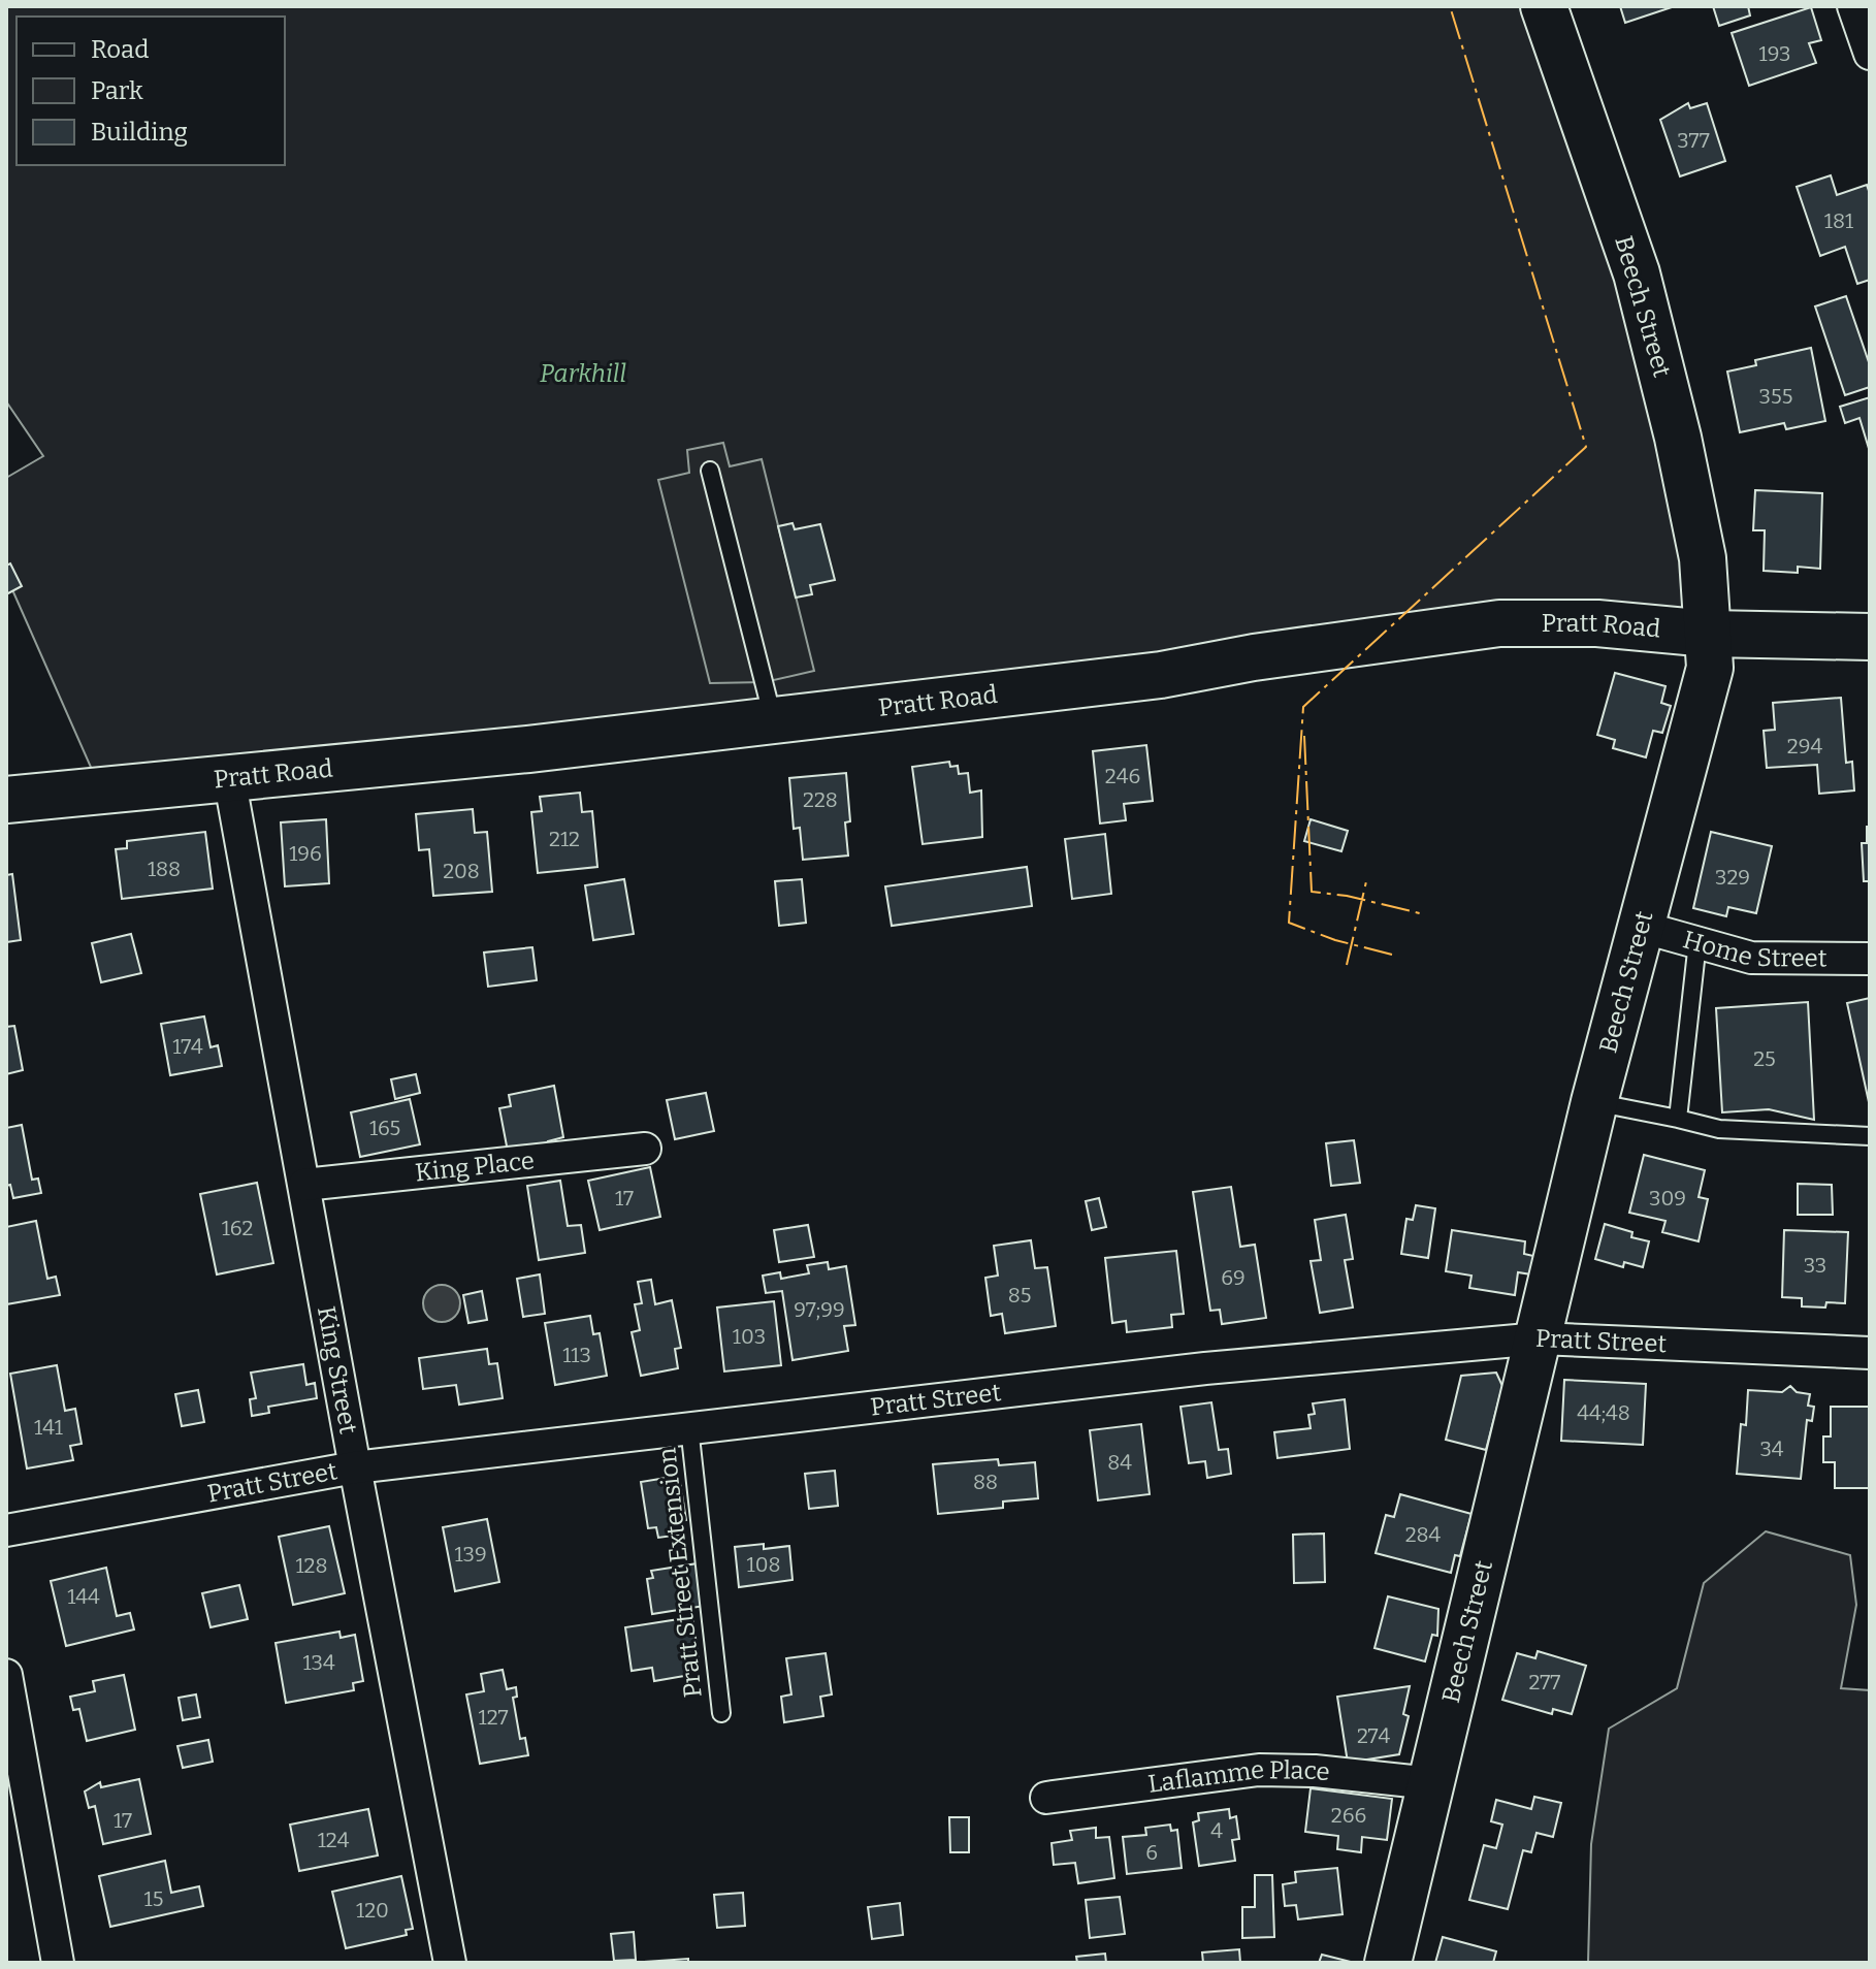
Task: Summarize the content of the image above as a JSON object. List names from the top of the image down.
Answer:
{
  "streets": {
    "street": [
      "Beech Street",
      "Pratt Road",
      "Home Street",
      "King Place",
      "Pratt Street",
      "King Street",
      "Laflamme Place"
    ],
    "lane": ["Pratt Street Extension"]
  },
  "crossings": [
    ["Beech Street", "Pratt Road"],
    ["Beech Street", "Home Street"],
    ["Beech Street", "Pratt Street"],
    ["Beech Street", "Laflamme Place"],
    ["Pratt Road", "King Street"],
    ["King Place", "King Street"],
    ["Pratt Street", "King Street"],
    ["Pratt Street", "Pratt Street Extension"]
  ],
  "parks": ["Parkhill"],
  "house_numbers": [
    "193",
    "377",
    "181",
    "355",
    "294",
    "246",
    "228",
    "212",
    "196",
    "188",
    "208",
    "329",
    "174",
    "25",
    "165",
    "17",
    "309",
    "162",
    "33",
    "69",
    "85",
    "97;99",
    "103",
    "113",
    "44;48",
    "141",
    "34",
    "84",
    "88",
    "284",
    "139",
    "108",
    "128",
    "144",
    "134",
    "277",
    "127",
    "274",
    "266",
    "17",
    "4",
    "124",
    "6",
    "15",
    "120"
  ],
  "legend": ["Road", "Park", "Building"]
}
